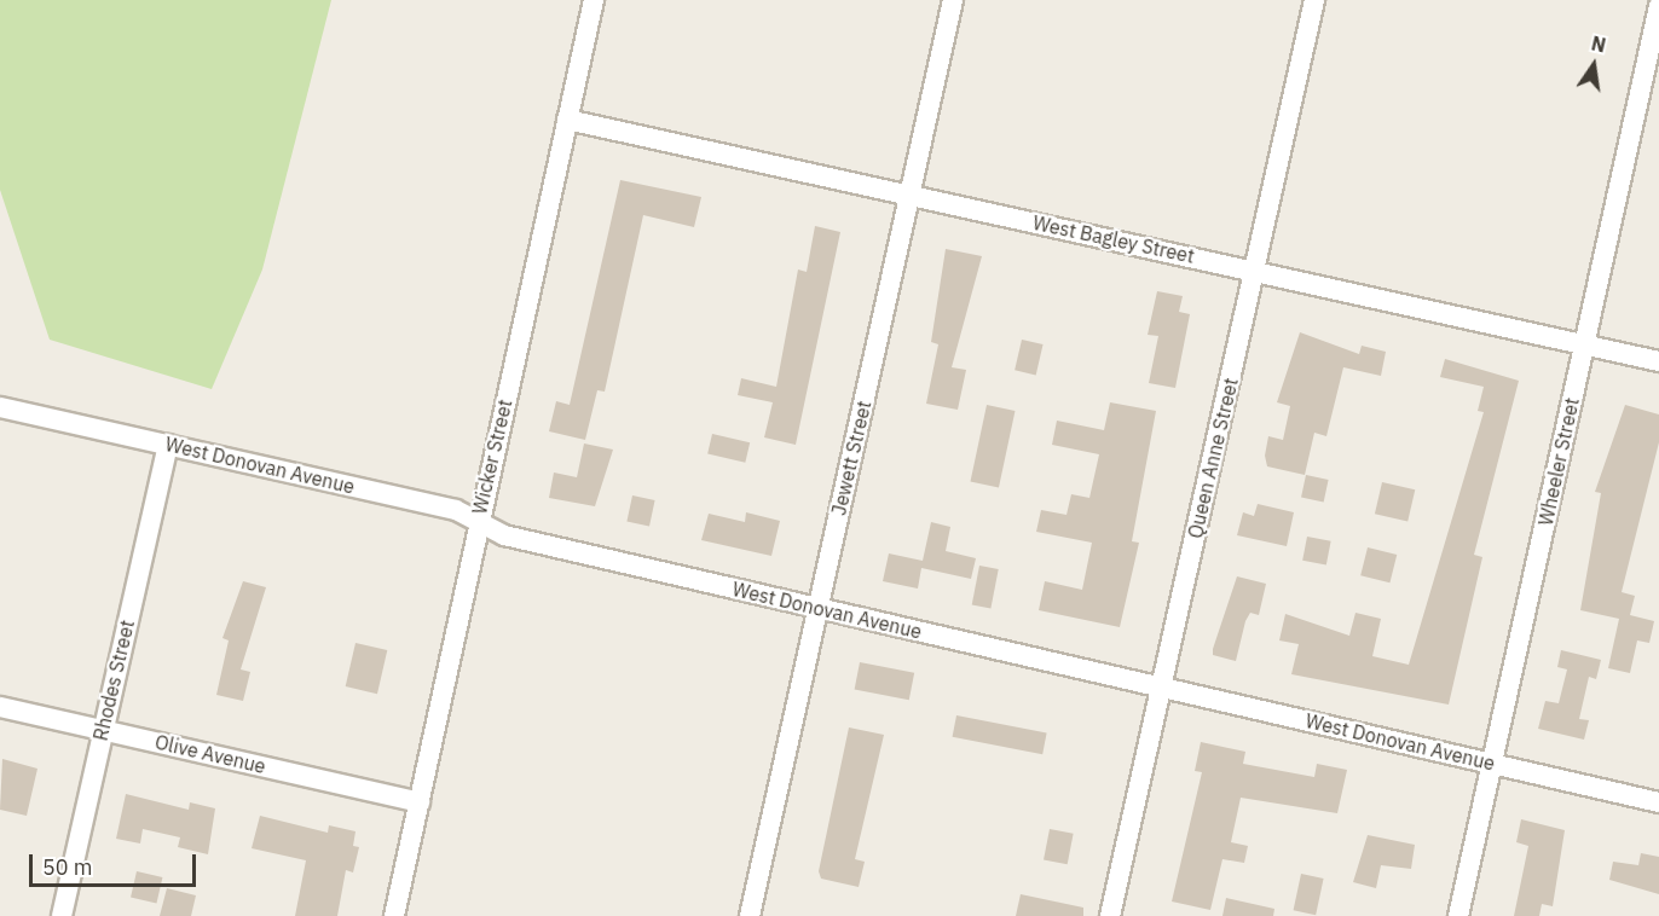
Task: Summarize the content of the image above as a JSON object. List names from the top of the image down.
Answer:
{
  "streets": {
    "street": [
      "West Bagley Street",
      "Wicker Street",
      "Jewett Street",
      "Queen Anne Street",
      "Wheeler Street",
      "West Donovan Avenue",
      "Rhodes Street",
      "Olive Avenue"
    ]
  },
  "crossings": [
    ["West Bagley Street", "Wicker Street"],
    ["West Bagley Street", "Jewett Street"],
    ["West Bagley Street", "Queen Anne Street"],
    ["West Bagley Street", "Wheeler Street"],
    ["Wicker Street", "West Donovan Avenue"],
    ["Wicker Street", "Olive Avenue"],
    ["Jewett Street", "West Donovan Avenue"],
    ["Queen Anne Street", "West Donovan Avenue"],
    ["Wheeler Street", "West Donovan Avenue"],
    ["West Donovan Avenue", "Rhodes Street"],
    ["Rhodes Street", "Olive Avenue"]
  ],
  "scale_bar": "50 m",
  "north": "top"
}
